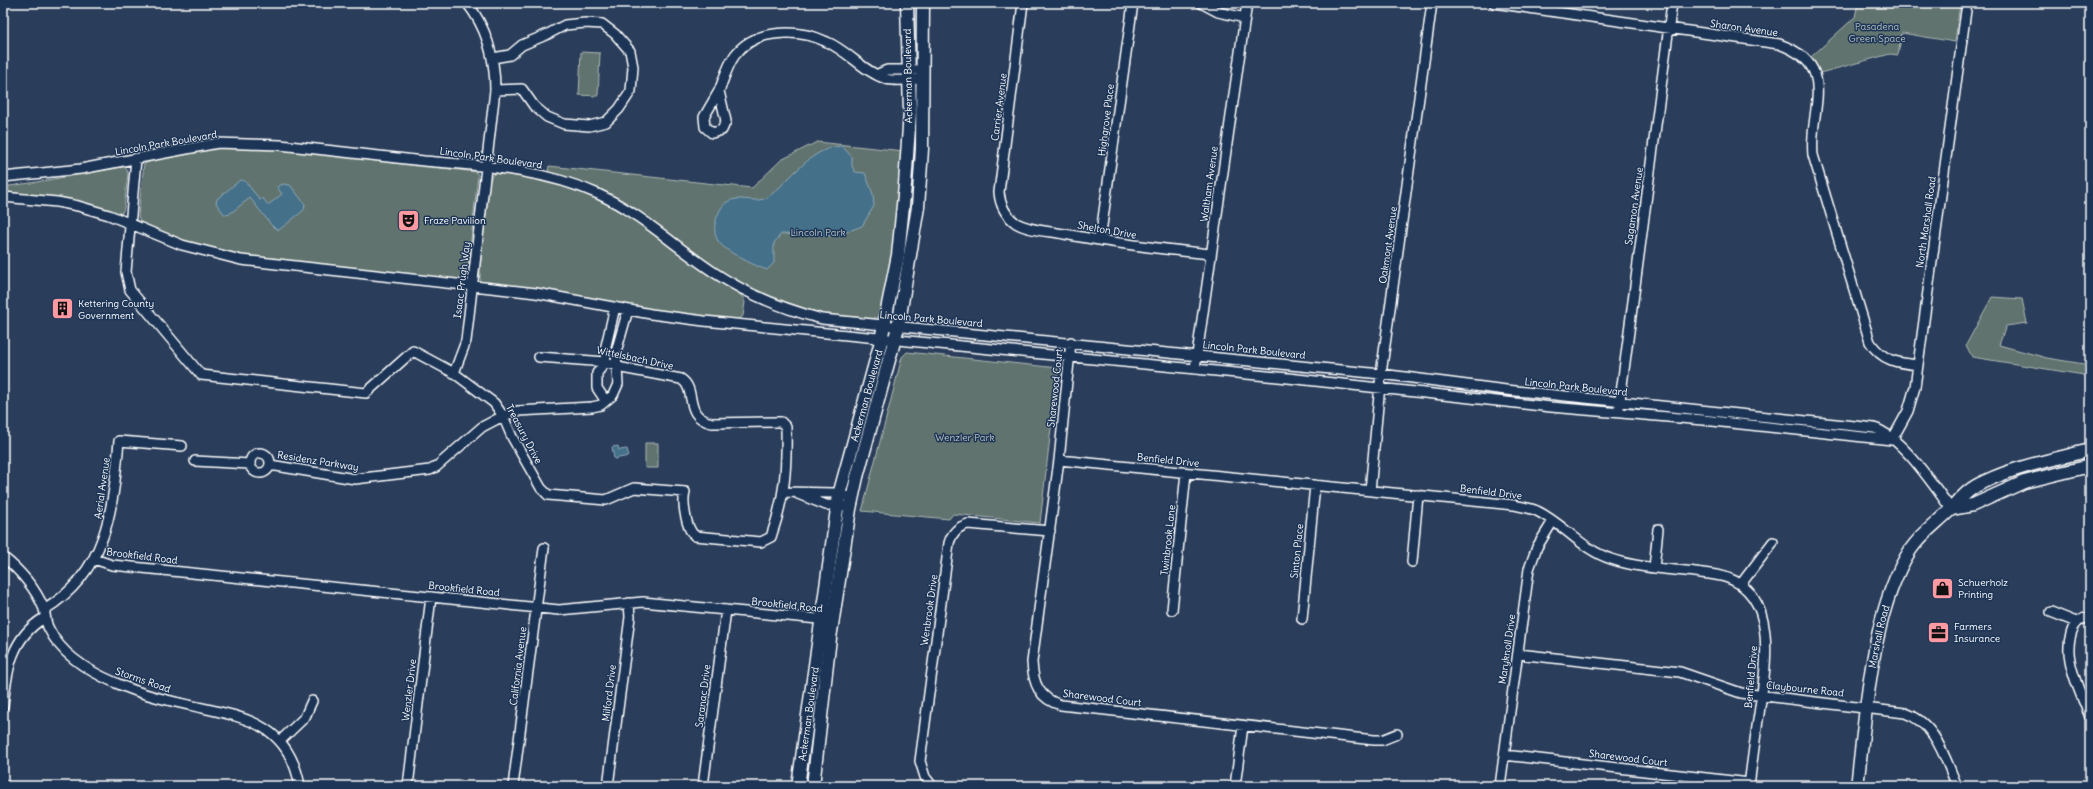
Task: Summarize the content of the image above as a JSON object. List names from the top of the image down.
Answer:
{
  "streets": {
    "street": [
      "Sharon Avenue",
      "Ackerman Boulevard",
      "Carrier Avenue",
      "Highgrove Place",
      "Lincoln Park Boulevard",
      "Waltham Avenue",
      "Sagamon Avenue",
      "North Marshall Road",
      "Shelton Drive",
      "Oakmont Avenue",
      "Isaac Prugh Way",
      "Wittelsbach Drive",
      "Sharewood Court",
      "Treasury Drive",
      "Benfield Drive",
      "Residenz Parkway",
      "Aerial Avenue",
      "Twinbrook Lane",
      "Sinton Place",
      "Brookfield Road",
      "Wenbrook Drive",
      "Marshall Road",
      "Maryknoll Drive",
      "California Avenue",
      "Storms Road",
      "Claybourne Road",
      "Wenzler Drive",
      "Milford Drive",
      "Saranac Drive"
    ]
  },
  "crossings": [
    ["Sharon Avenue", "Sagamon Avenue"],
    ["Sharon Avenue", "North Marshall Road"],
    ["Ackerman Boulevard", "Lincoln Park Boulevard"],
    ["Ackerman Boulevard", "Brookfield Road"],
    ["Carrier Avenue", "Shelton Drive"],
    ["Highgrove Place", "Shelton Drive"],
    ["Lincoln Park Boulevard", "Waltham Avenue"],
    ["Lincoln Park Boulevard", "Sagamon Avenue"],
    ["Lincoln Park Boulevard", "North Marshall Road"],
    ["Lincoln Park Boulevard", "Oakmont Avenue"],
    ["Lincoln Park Boulevard", "Isaac Prugh Way"],
    ["Lincoln Park Boulevard", "Sharewood Court"],
    ["Lincoln Park Boulevard", "Treasury Drive"],
    ["Lincoln Park Boulevard", "Residenz Parkway"],
    ["Lincoln Park Boulevard", "Marshall Road"],
    ["Waltham Avenue", "Shelton Drive"],
    ["Oakmont Avenue", "Benfield Drive"],
    ["Isaac Prugh Way", "Treasury Drive"],
    ["Wittelsbach Drive", "Treasury Drive"],
    ["Wittelsbach Drive", "Residenz Parkway"],
    ["Sharewood Court", "Benfield Drive"],
    ["Sharewood Court", "Wenbrook Drive"],
    ["Sharewood Court", "Maryknoll Drive"],
    ["Treasury Drive", "Residenz Parkway"],
    ["Benfield Drive", "Twinbrook Lane"],
    ["Benfield Drive", "Sinton Place"],
    ["Benfield Drive", "Maryknoll Drive"],
    ["Benfield Drive", "Claybourne Road"],
    ["Aerial Avenue", "Brookfield Road"],
    ["Aerial Avenue", "Storms Road"],
    ["Brookfield Road", "California Avenue"],
    ["Brookfield Road", "Wenzler Drive"],
    ["Brookfield Road", "Milford Drive"],
    ["Brookfield Road", "Saranac Drive"],
    ["Marshall Road", "Claybourne Road"],
    ["Maryknoll Drive", "Claybourne Road"]
  ],
  "parks": ["Pasadena Green Space", "Lincoln Park", "Wenzler Park"],
  "places": {
    "theatre": ["Fraze Pavilion"],
    "building": ["Kettering County Government"],
    "shop": ["Schuerholz Printing"],
    "office": ["Farmers Insurance"]
  }
}
